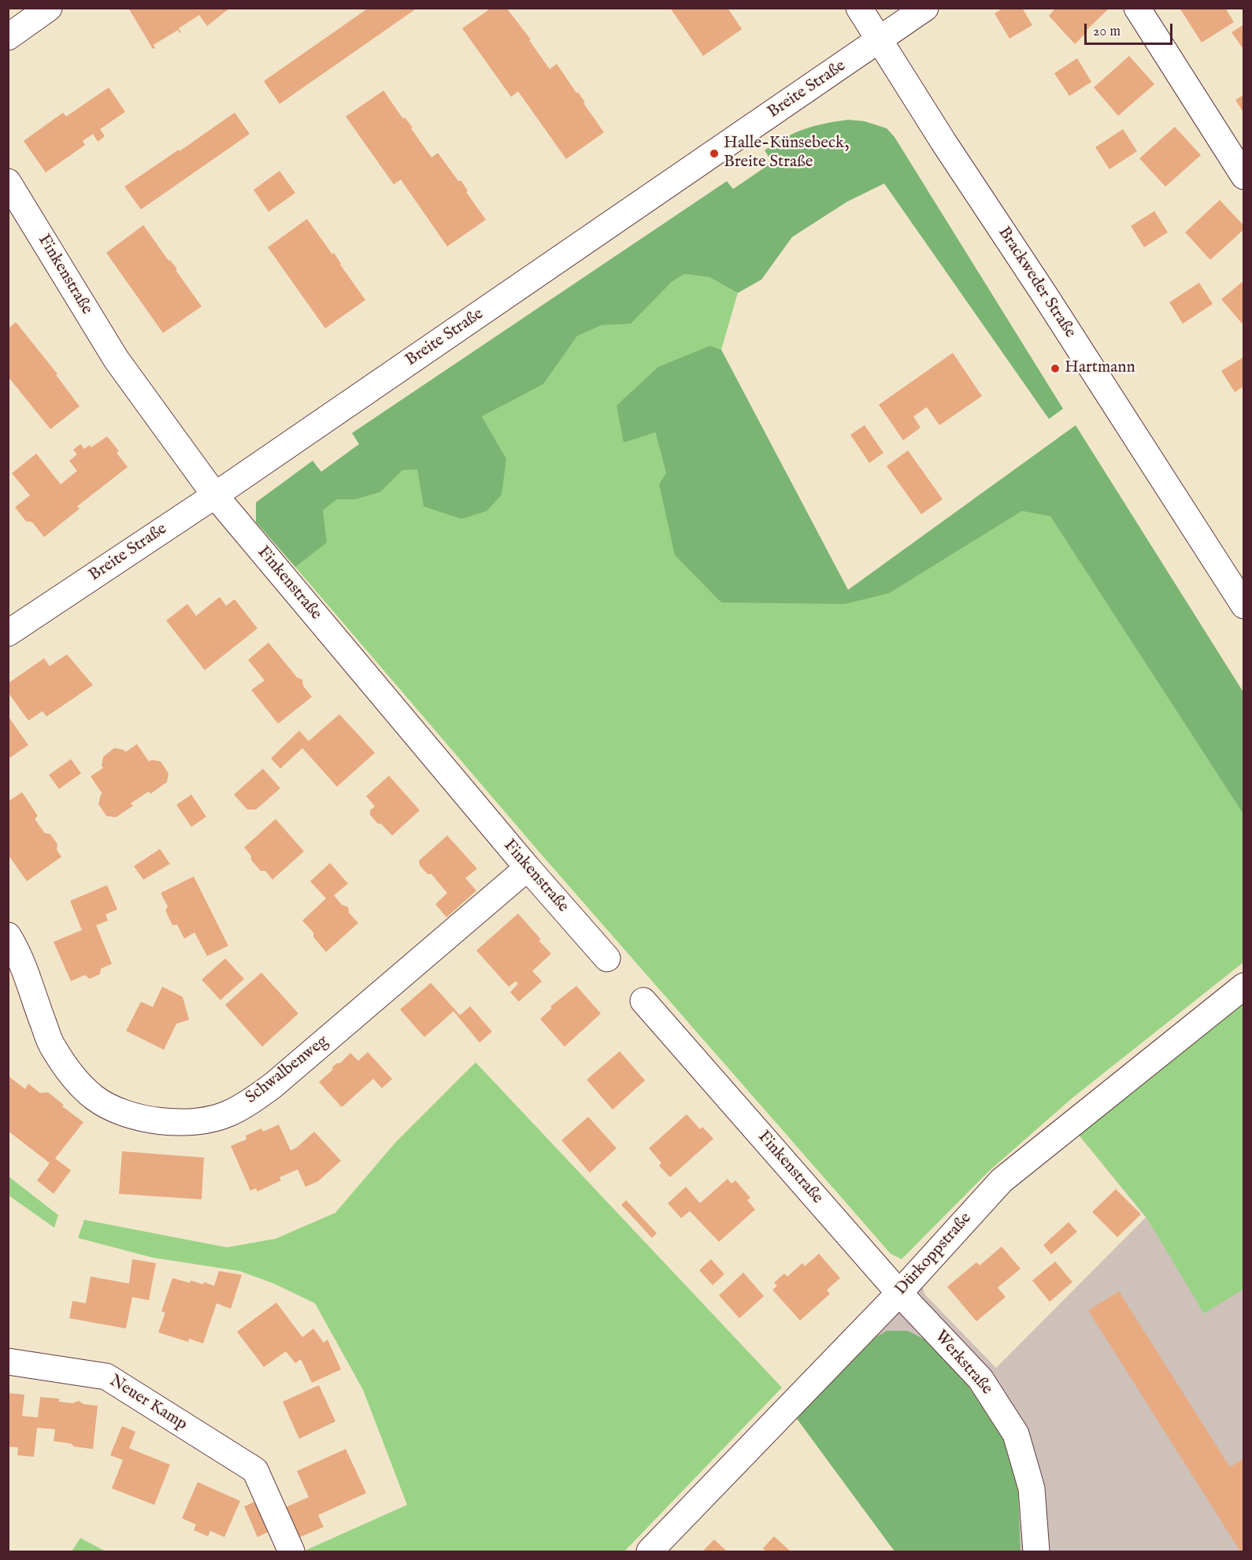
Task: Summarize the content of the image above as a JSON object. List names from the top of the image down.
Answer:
{
  "streets": {
    "street": [
      "Breite Straße",
      "Finkenstraße",
      "Brackweder Straße",
      "Schwalbenweg",
      "Dürkoppstraße",
      "Werkstraße",
      "Neuer Kamp"
    ]
  },
  "crossings": [
    ["Breite Straße", "Finkenstraße"],
    ["Breite Straße", "Brackweder Straße"],
    ["Finkenstraße", "Schwalbenweg"],
    ["Finkenstraße", "Dürkoppstraße"],
    ["Finkenstraße", "Werkstraße"],
    ["Dürkoppstraße", "Werkstraße"]
  ],
  "places": ["Halle-Künsebeck, Breite Straße", "Hartmann"],
  "scale_bar": "20 m"
}
